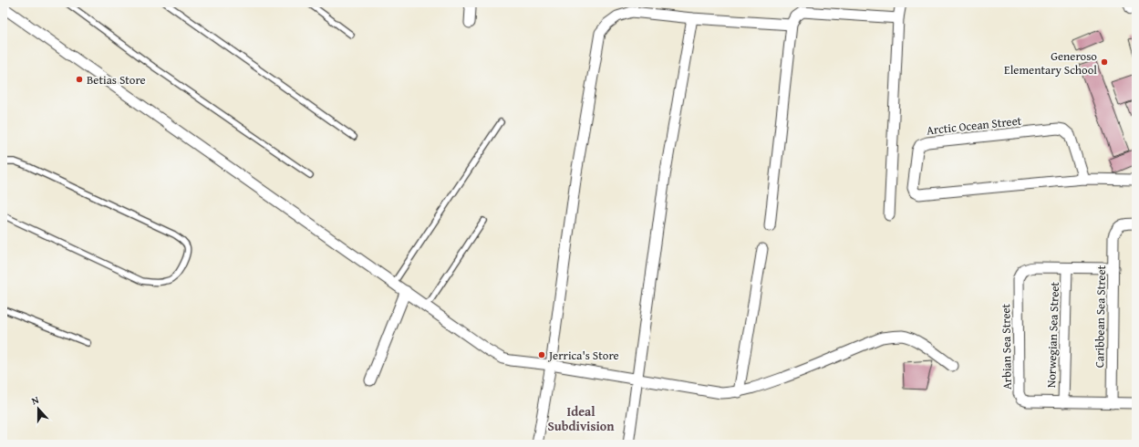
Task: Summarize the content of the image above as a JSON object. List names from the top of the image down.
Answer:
{
  "streets": {
    "street": [
      "Arctic Ocean Street",
      "Caribbean Sea Street",
      "Norwegian Sea Street",
      "Arbian Sea Street"
    ]
  },
  "crossings": [
    ["Caribbean Sea Street", "Arbian Sea Street"],
    ["Norwegian Sea Street", "Arbian Sea Street"]
  ],
  "districts": ["Ideal Subdivision"],
  "places": ["Generoso Elementary School", "Betias Store", "Jerrica's Store"],
  "north": "top"
}
